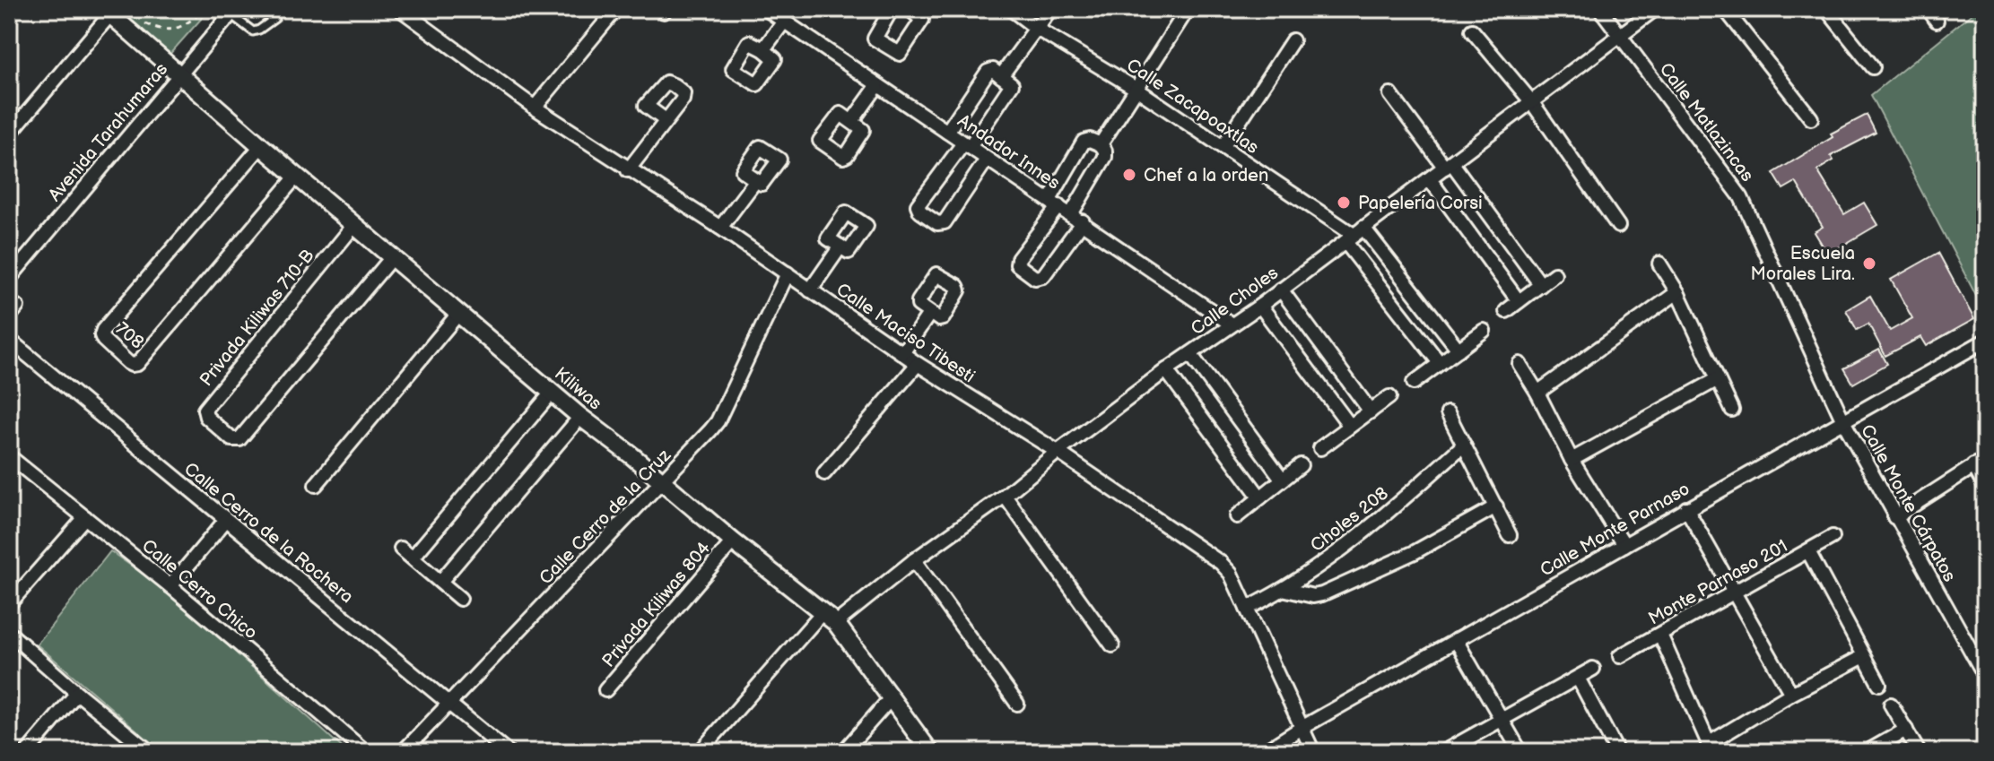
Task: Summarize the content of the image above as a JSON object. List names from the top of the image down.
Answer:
{
  "streets": {
    "street": [
      "Calle Zacapoaxtlas",
      "Calle Matlazincas",
      "Avenida Tarahumaras",
      "Andador Innes",
      "Calle Choles",
      "Privada Kiliwas 710-B",
      "Calle Maciso Tibesti",
      "708",
      "Kiliwas",
      "Calle Monte Cárpatos",
      "Calle Cerro de la Cruz",
      "Choles 208",
      "Calle Monte Parnaso",
      "Calle Cerro de la Rochera",
      "Monte Parnaso 201",
      "Calle Cerro Chico",
      "Privada Kiliwas 804"
    ]
  },
  "crossings": [
    ["Calle Zacapoaxtlas", "Calle Choles"],
    ["Calle Matlazincas", "Calle Choles"],
    ["Calle Matlazincas", "Calle Monte Cárpatos"],
    ["Calle Matlazincas", "Calle Monte Parnaso"],
    ["Avenida Tarahumaras", "Kiliwas"],
    ["Andador Innes", "Calle Choles"],
    ["Calle Choles", "Calle Maciso Tibesti"],
    ["Calle Choles", "Kiliwas"],
    ["Privada Kiliwas 710-B", "Kiliwas"],
    ["Calle Maciso Tibesti", "Calle Cerro de la Cruz"],
    ["Calle Maciso Tibesti", "Choles 208"],
    ["Calle Maciso Tibesti", "Calle Monte Parnaso"],
    ["708", "Kiliwas"],
    ["Kiliwas", "Calle Cerro de la Cruz"],
    ["Kiliwas", "Privada Kiliwas 804"],
    ["Calle Monte Cárpatos", "Calle Monte Parnaso"],
    ["Calle Cerro de la Cruz", "Calle Cerro de la Rochera"]
  ],
  "places": ["Chef a la orden", "Papelería Corsi", "Escuela Morales Lira."]
}
